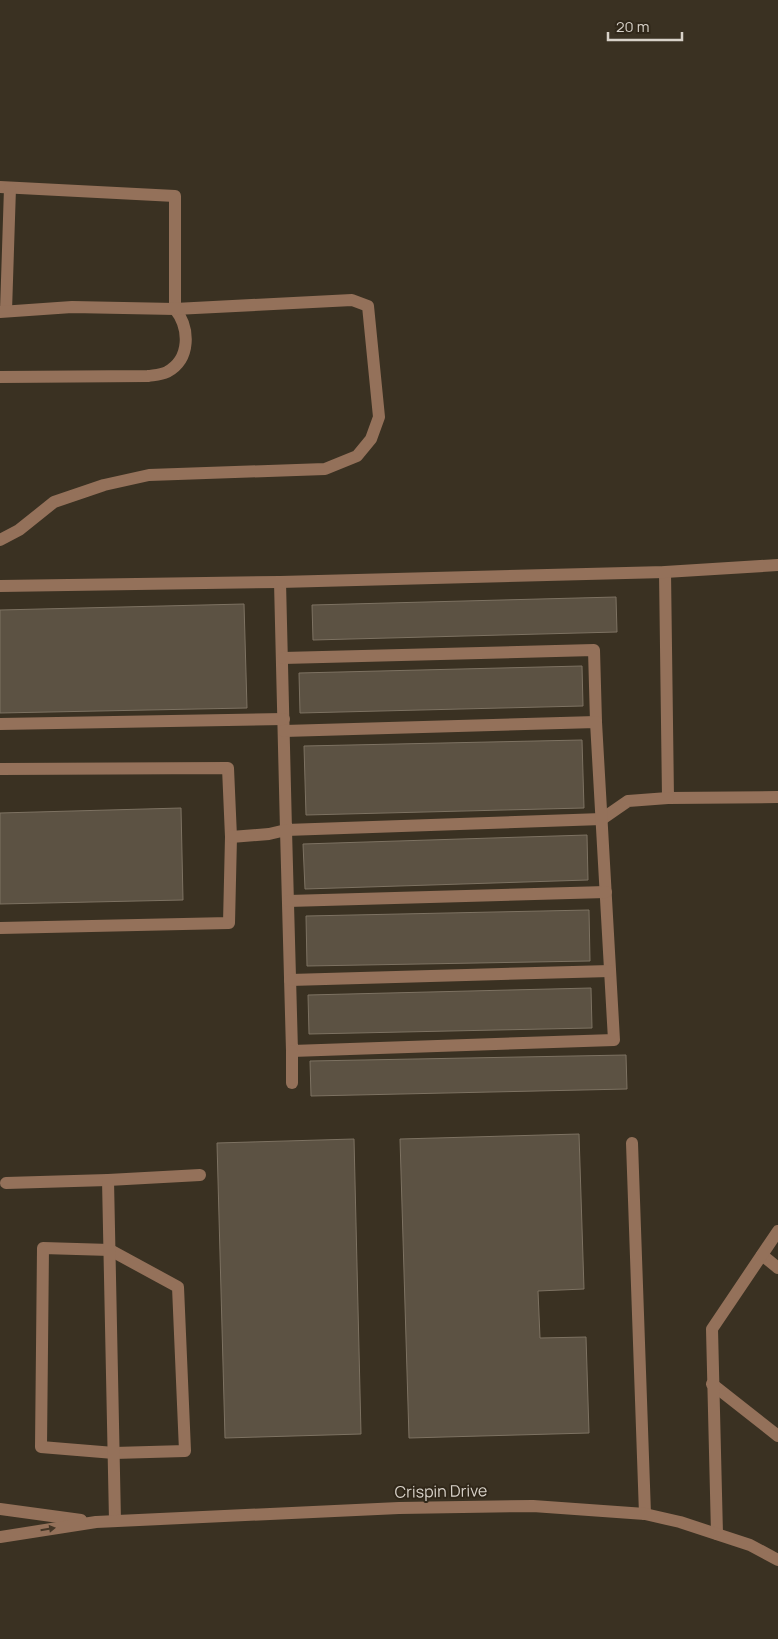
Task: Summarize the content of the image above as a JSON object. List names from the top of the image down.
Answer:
{
  "streets": {
    "lane": ["Crispin Drive"]
  },
  "scale_bar": "20 m"
}
